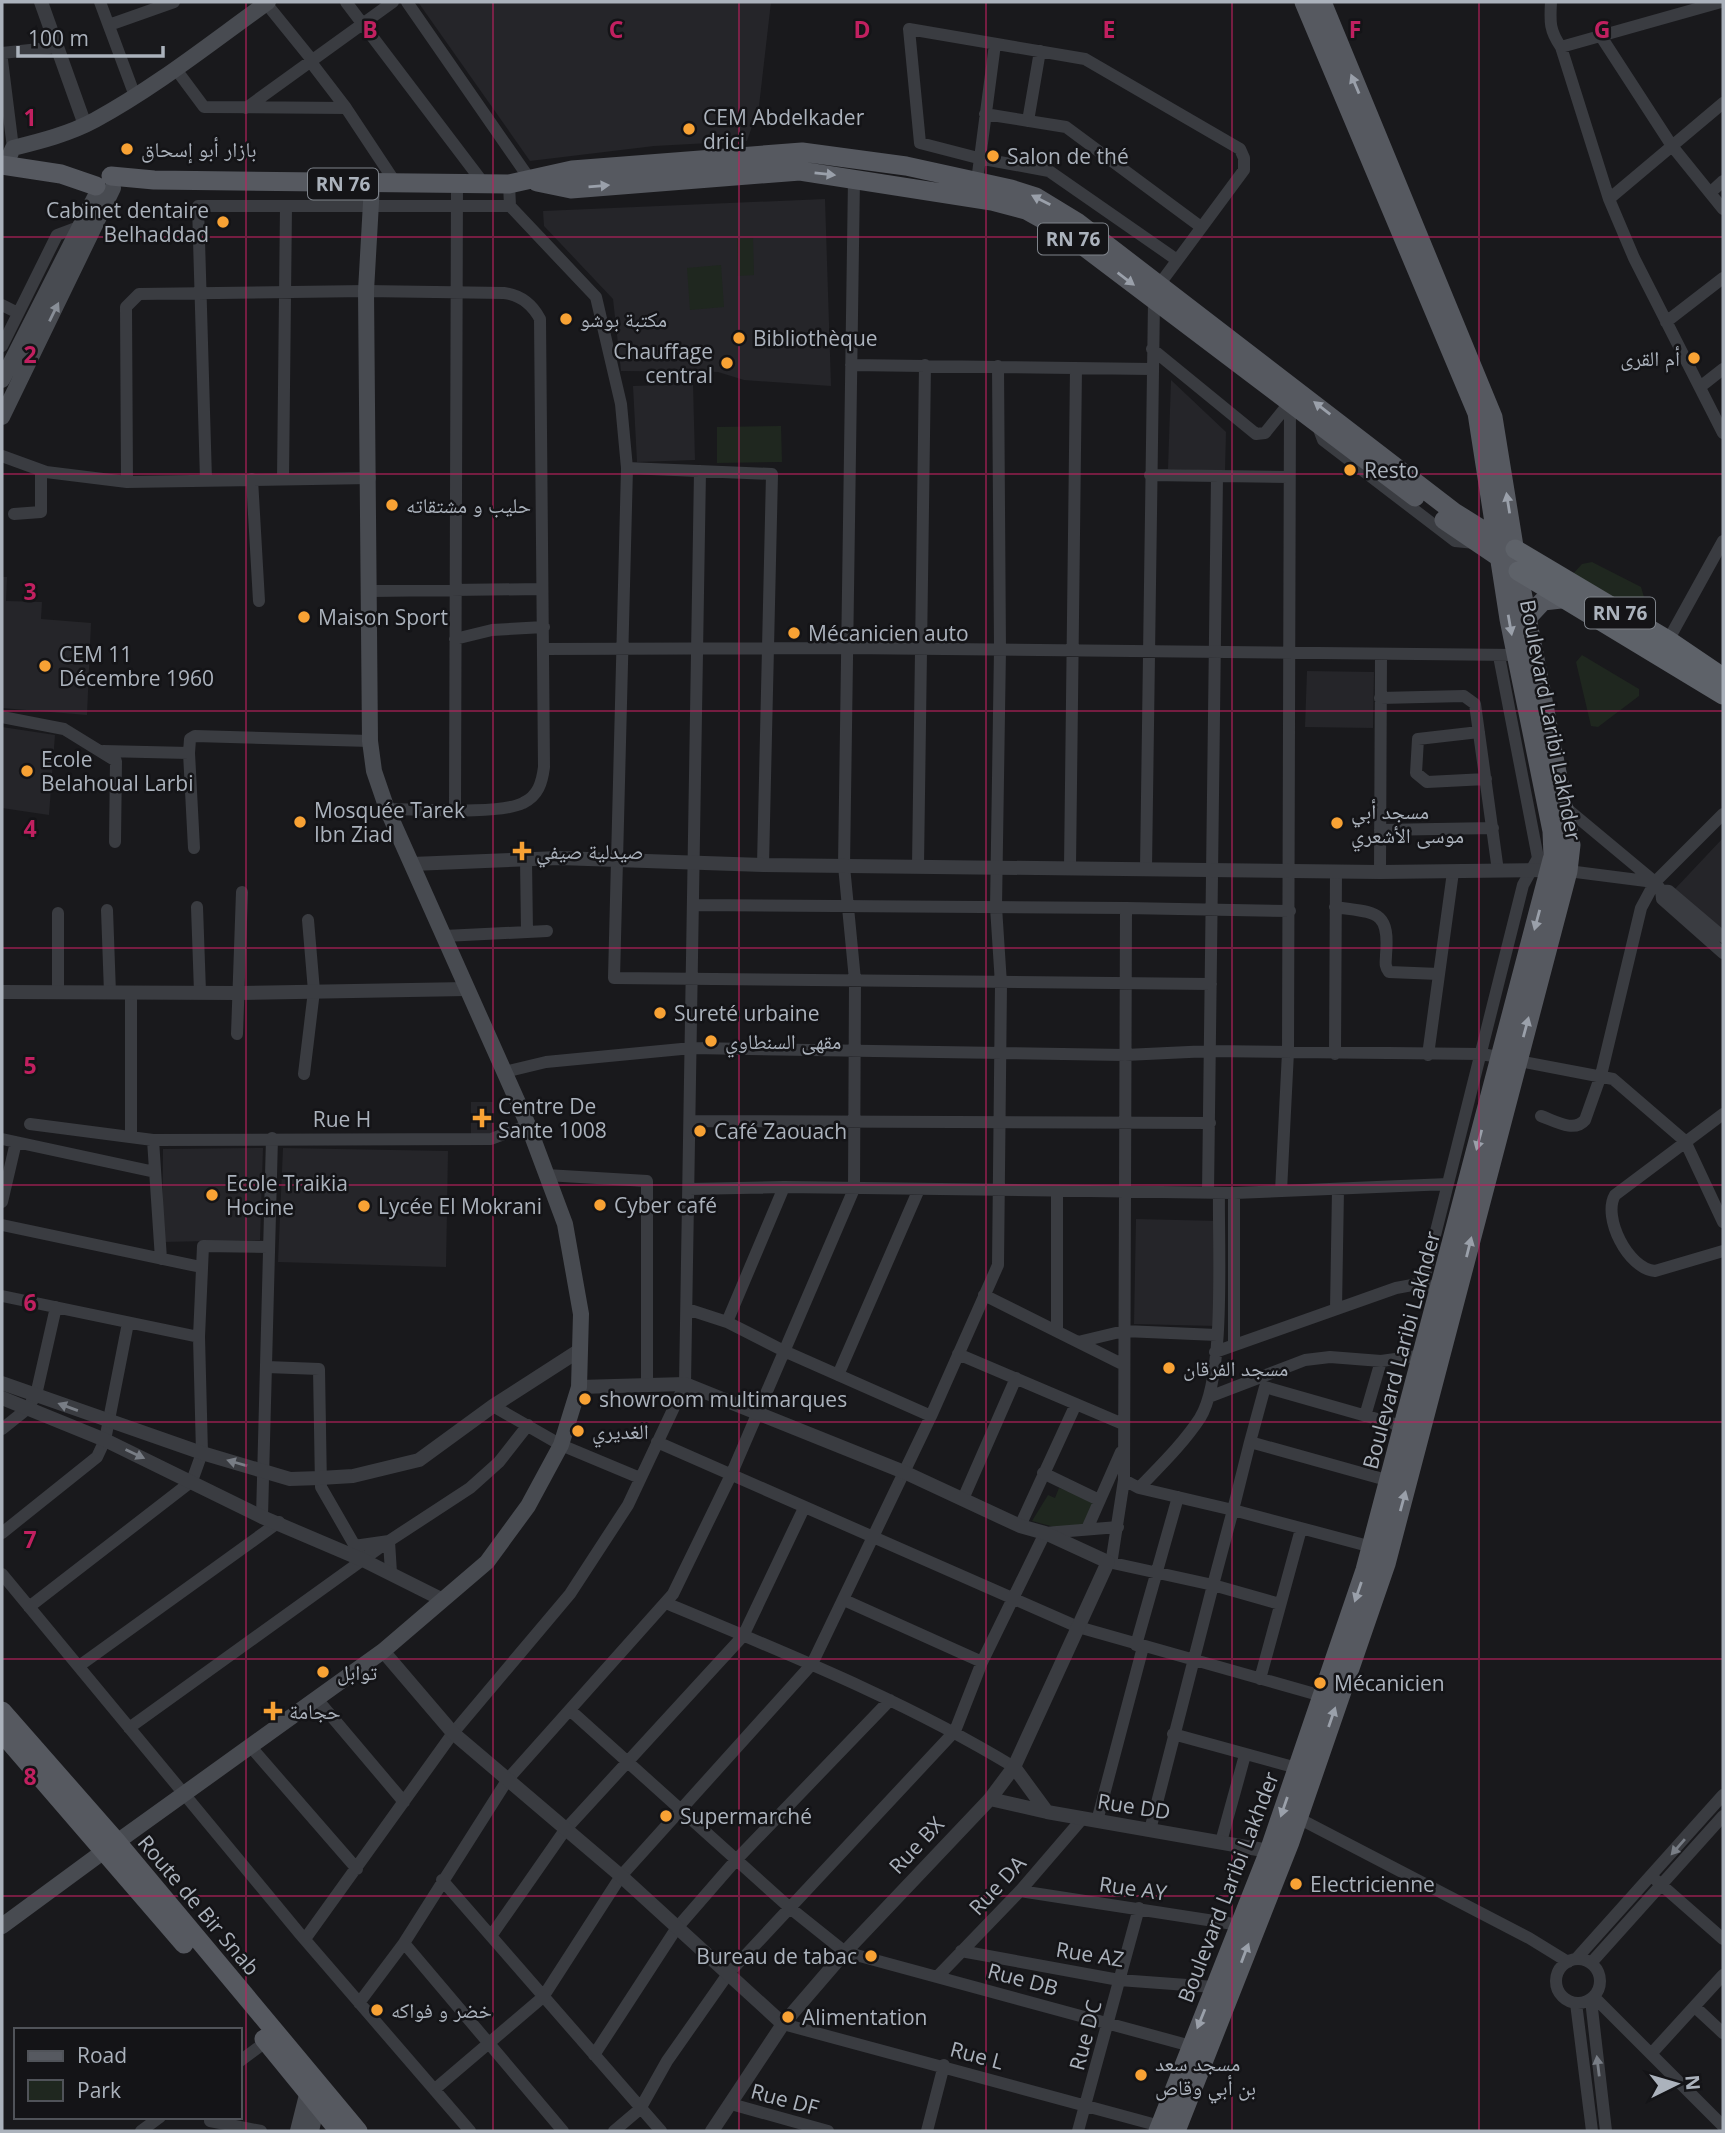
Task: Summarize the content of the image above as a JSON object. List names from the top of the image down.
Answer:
{
  "streets": {
    "highway": ["RN 76"],
    "main road": ["Boulevard Laribi Lakhder", "Route de Bir Snab"],
    "street": [
      "Rue H",
      "Rue DD",
      "Rue BX",
      "Rue DA",
      "Rue AY",
      "Rue AZ",
      "Rue DB",
      "Rue DC",
      "Rue L",
      "Rue DF"
    ]
  },
  "crossings": [
    ["RN 76", "Boulevard Laribi Lakhder"],
    ["Boulevard Laribi Lakhder", "Rue DD"],
    ["Boulevard Laribi Lakhder", "Rue AY"],
    ["Boulevard Laribi Lakhder", "Rue AZ"],
    ["Boulevard Laribi Lakhder", "Rue DB"],
    ["Boulevard Laribi Lakhder", "Rue L"],
    ["Rue DD", "Rue BX"],
    ["Rue DD", "Rue DA"],
    ["Rue BX", "Rue DB"],
    ["Rue BX", "Rue L"],
    ["Rue BX", "Rue DF"],
    ["Rue DA", "Rue AY"],
    ["Rue DA", "Rue AZ"],
    ["Rue DA", "Rue DB"],
    ["Rue AY", "Rue DC"],
    ["Rue AZ", "Rue DC"],
    ["Rue DB", "Rue DC"],
    ["Rue DC", "Rue L"]
  ],
  "places": {
    "other": [
      "CEM Abdelkader drici",
      "بازار أبو إسحاق",
      "Salon de thé",
      "Cabinet dentaire Belhaddad",
      "مكتبة بوشو",
      "Bibliothèque",
      "أم القرى",
      "Chauffage central",
      "Resto",
      "حليب و مشتقاته",
      "Maison Sport",
      "Mécanicien auto",
      "CEM 11 Décembre 1960",
      "Ecole Belahoual Larbi",
      "Mosquée Tarek Ibn Ziad",
      "مسجد أبي موسى الأشعري",
      "Sureté urbaine",
      "مقهى السنطاوي",
      "Café Zaouach",
      "Ecole Traikia Hocine",
      "Cyber café",
      "Lycée El Mokrani",
      "مسجد الفرقان",
      "showroom multimarques",
      "الغديري",
      "توابل",
      "Mécanicien",
      "Supermarché",
      "Electricienne",
      "Bureau de tabac",
      "خضر و فواكه",
      "Alimentation",
      "مسجد سعد بن أبي وقاص"
    ],
    "health": ["صيدلية صيفي", "Centre De Sante 1008", "حجامة"]
  },
  "legend": ["Road", "Park"],
  "scale_bar": "100 m",
  "north": "right",
  "grid": {
    "columns": [
      "B",
      "C",
      "D",
      "E",
      "F",
      "G"
    ],
    "rows": [
      "1",
      "2",
      "3",
      "4",
      "5",
      "6",
      "7",
      "8"
    ]
  }
}
